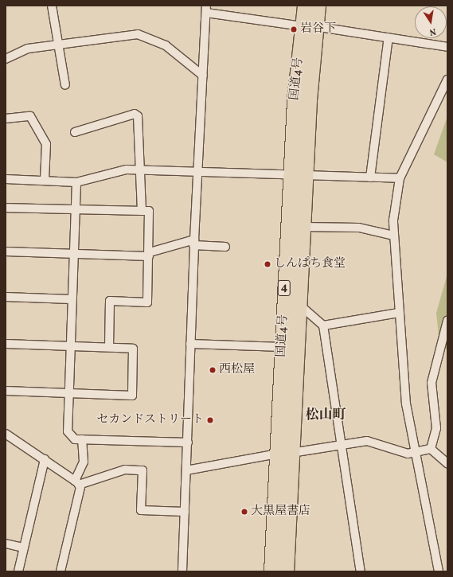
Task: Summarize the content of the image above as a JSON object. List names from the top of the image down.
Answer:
{
  "streets": {
    "highway": ["国道4号", "4"]
  },
  "districts": ["松山町"],
  "places": [
    "岩谷下",
    "しんぱち食堂",
    "西松屋",
    "セカンドストリート",
    "大黒屋書店"
  ],
  "north": "bottom"
}
